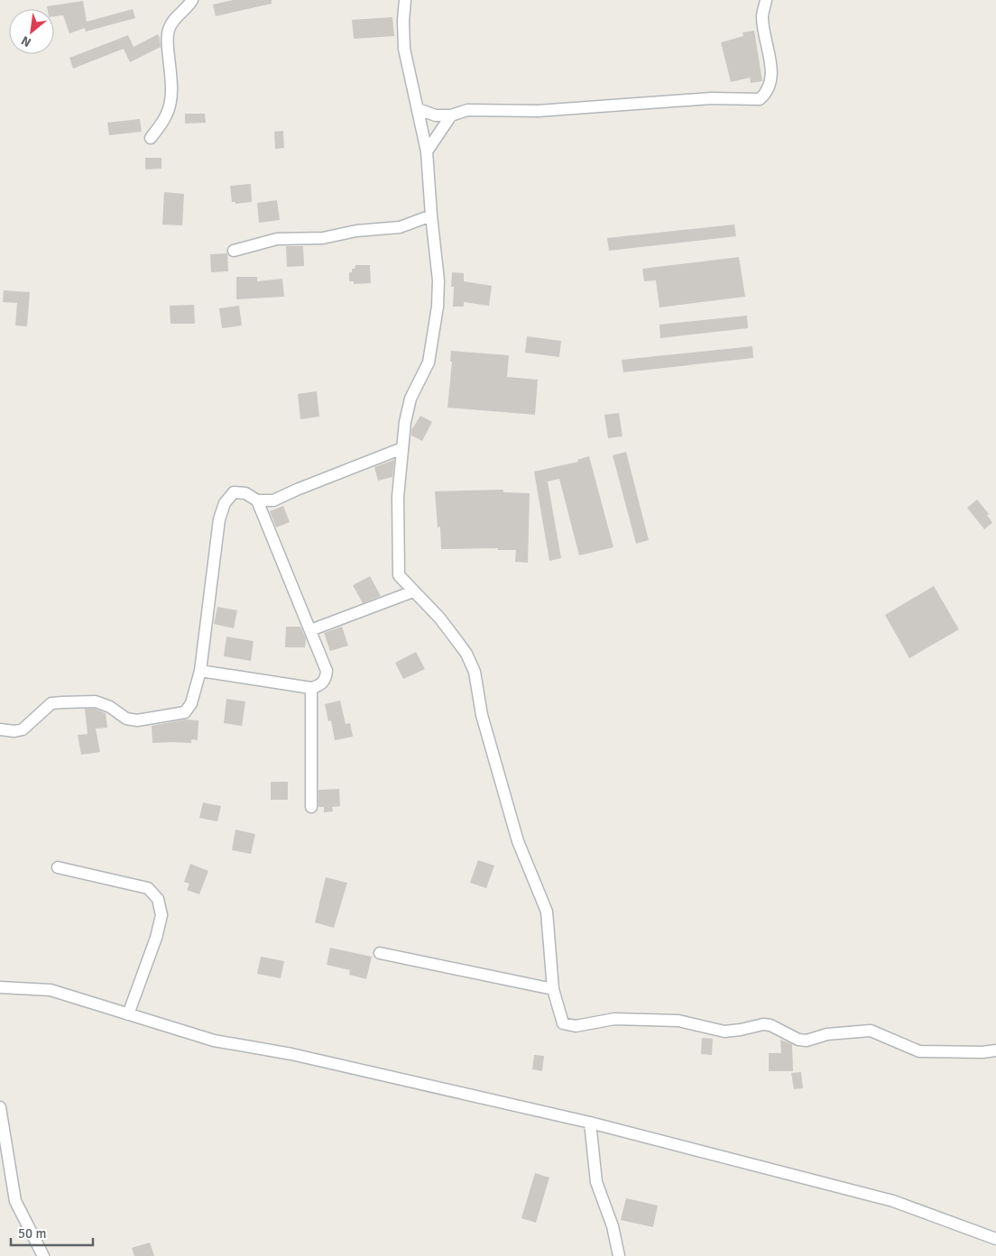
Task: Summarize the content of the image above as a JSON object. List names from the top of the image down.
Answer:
{
  "scale_bar": "50 m",
  "north": "bottom left"
}
